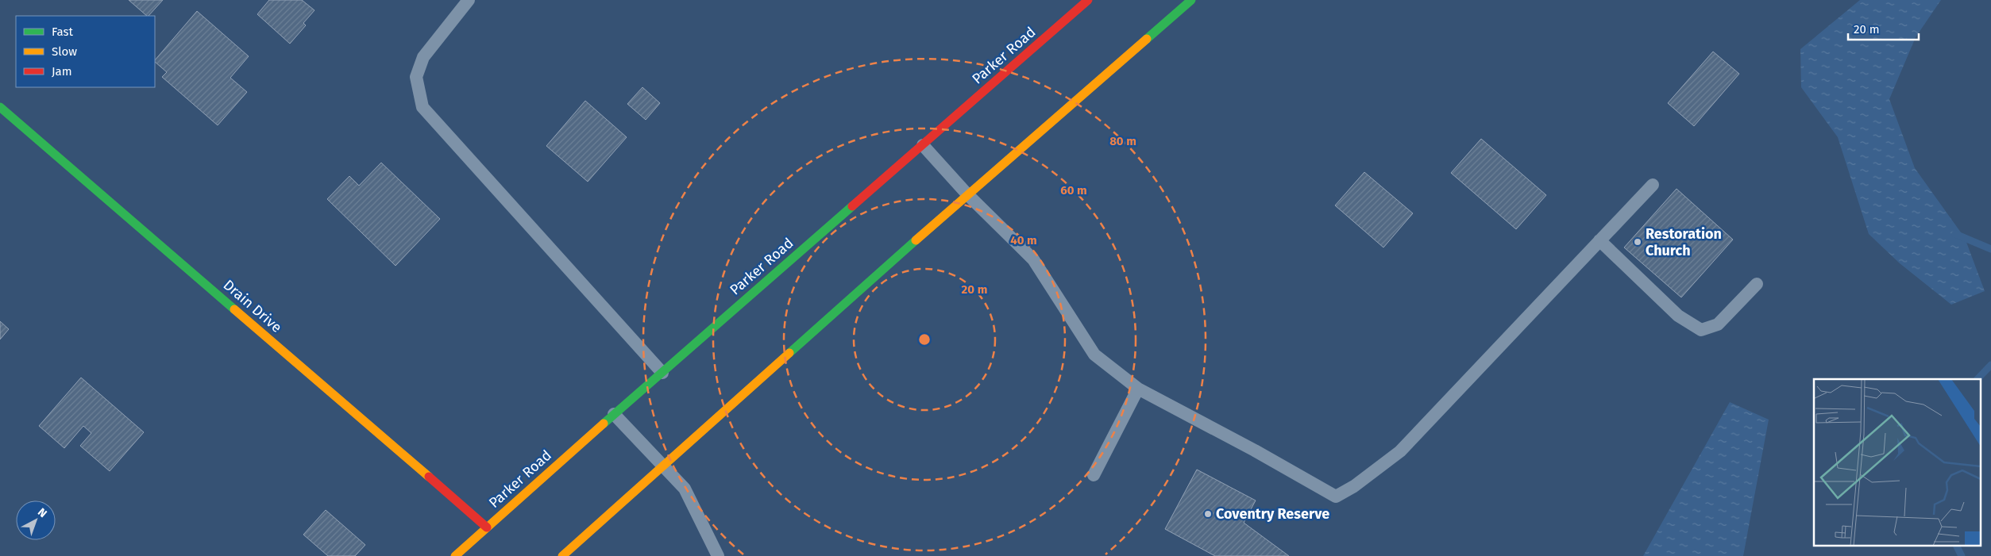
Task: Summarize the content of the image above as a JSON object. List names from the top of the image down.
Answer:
{
  "streets": {
    "main road": ["Parker Road", "Drain Drive"]
  },
  "crossings": [
    ["Parker Road", "Drain Drive"]
  ],
  "places": ["Restoration Church", "Coventry Reserve"],
  "legend": ["Fast", "Slow", "Jam"],
  "scale_bar": "20 m",
  "north": "top right",
  "rings": [
    "80 m",
    "60 m",
    "40 m",
    "20 m"
  ]
}
